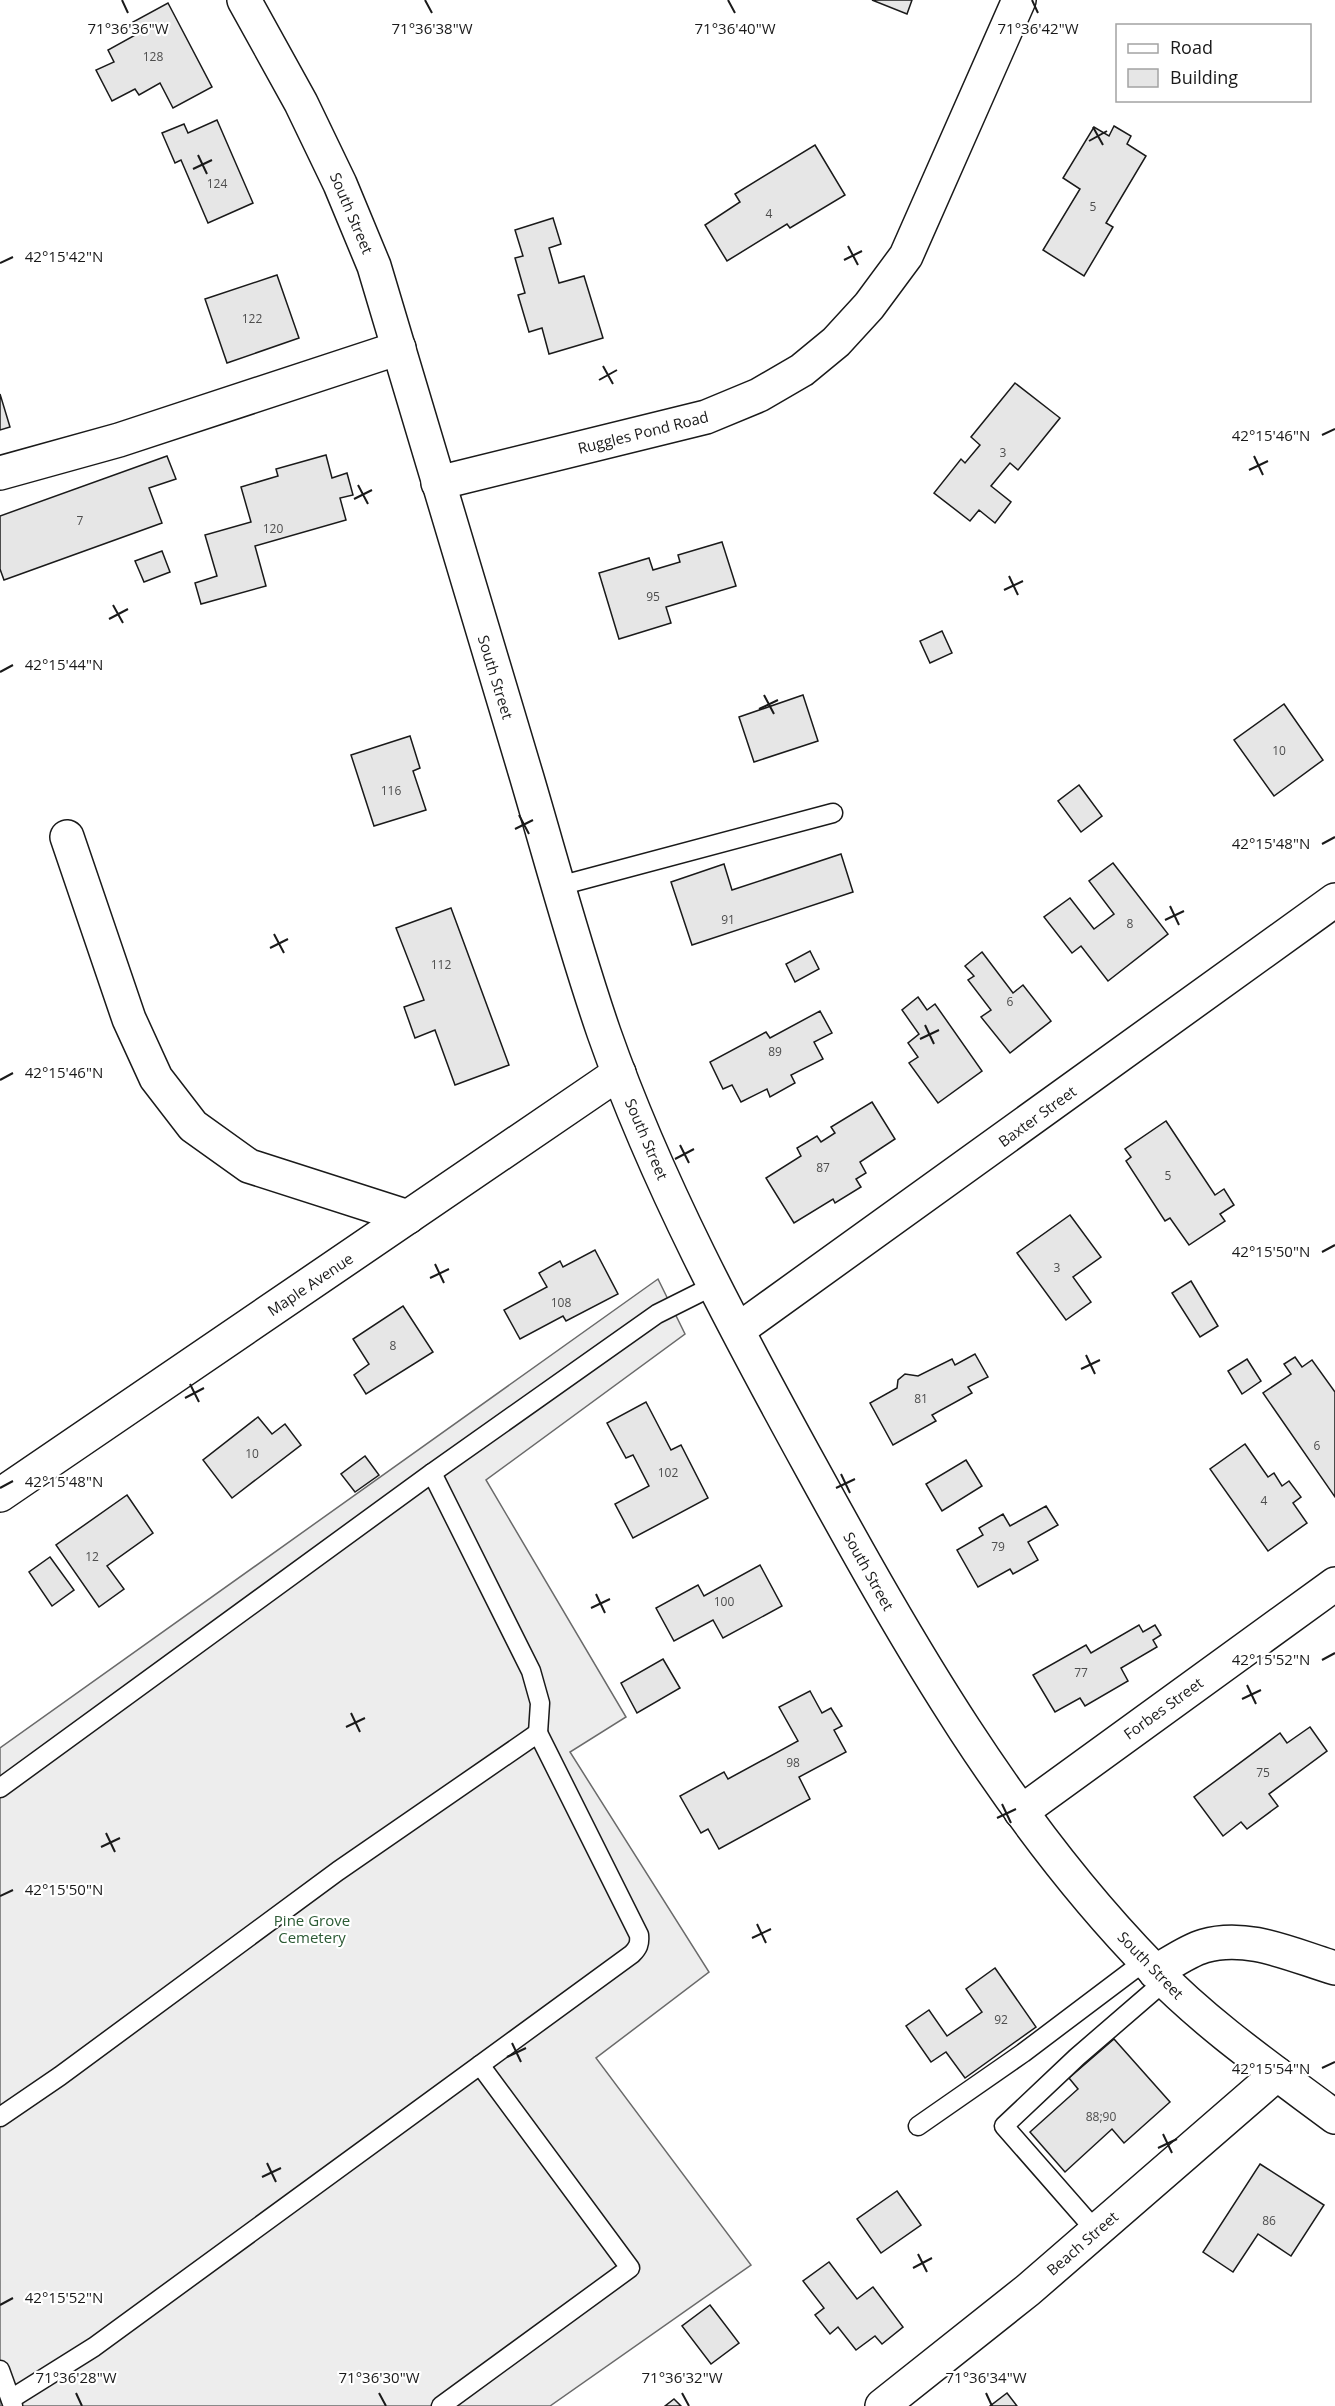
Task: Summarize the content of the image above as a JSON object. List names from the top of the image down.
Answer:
{
  "streets": {
    "street": [
      "South Street",
      "Ruggles Pond Road",
      "Baxter Street",
      "Maple Avenue",
      "Forbes Street",
      "Beach Street"
    ]
  },
  "crossings": [
    ["South Street", "Ruggles Pond Road"],
    ["South Street", "Baxter Street"],
    ["South Street", "Maple Avenue"],
    ["South Street", "Forbes Street"],
    ["South Street", "Beach Street"]
  ],
  "parks": ["Pine Grove Cemetery"],
  "house_numbers": [
    "128",
    "124",
    "5",
    "4",
    "122",
    "3",
    "7",
    "120",
    "95",
    "10",
    "116",
    "91",
    "8",
    "112",
    "6",
    "89",
    "87",
    "5",
    "3",
    "108",
    "8",
    "81",
    "6",
    "10",
    "102",
    "4",
    "79",
    "12",
    "100",
    "77",
    "98",
    "75",
    "92",
    "88;90",
    "86"
  ],
  "legend": ["Road", "Building"],
  "coordinates": [
    "71°36'36\"W",
    "71°36'38\"W",
    "71°36'40\"W",
    "71°36'42\"W",
    "42°15'42\"N",
    "42°15'46\"N",
    "42°15'44\"N",
    "42°15'48\"N",
    "42°15'50\"N",
    "42°15'52\"N",
    "42°15'54\"N",
    "71°36'28\"W",
    "71°36'30\"W",
    "71°36'32\"W",
    "71°36'34\"W"
  ]
}
